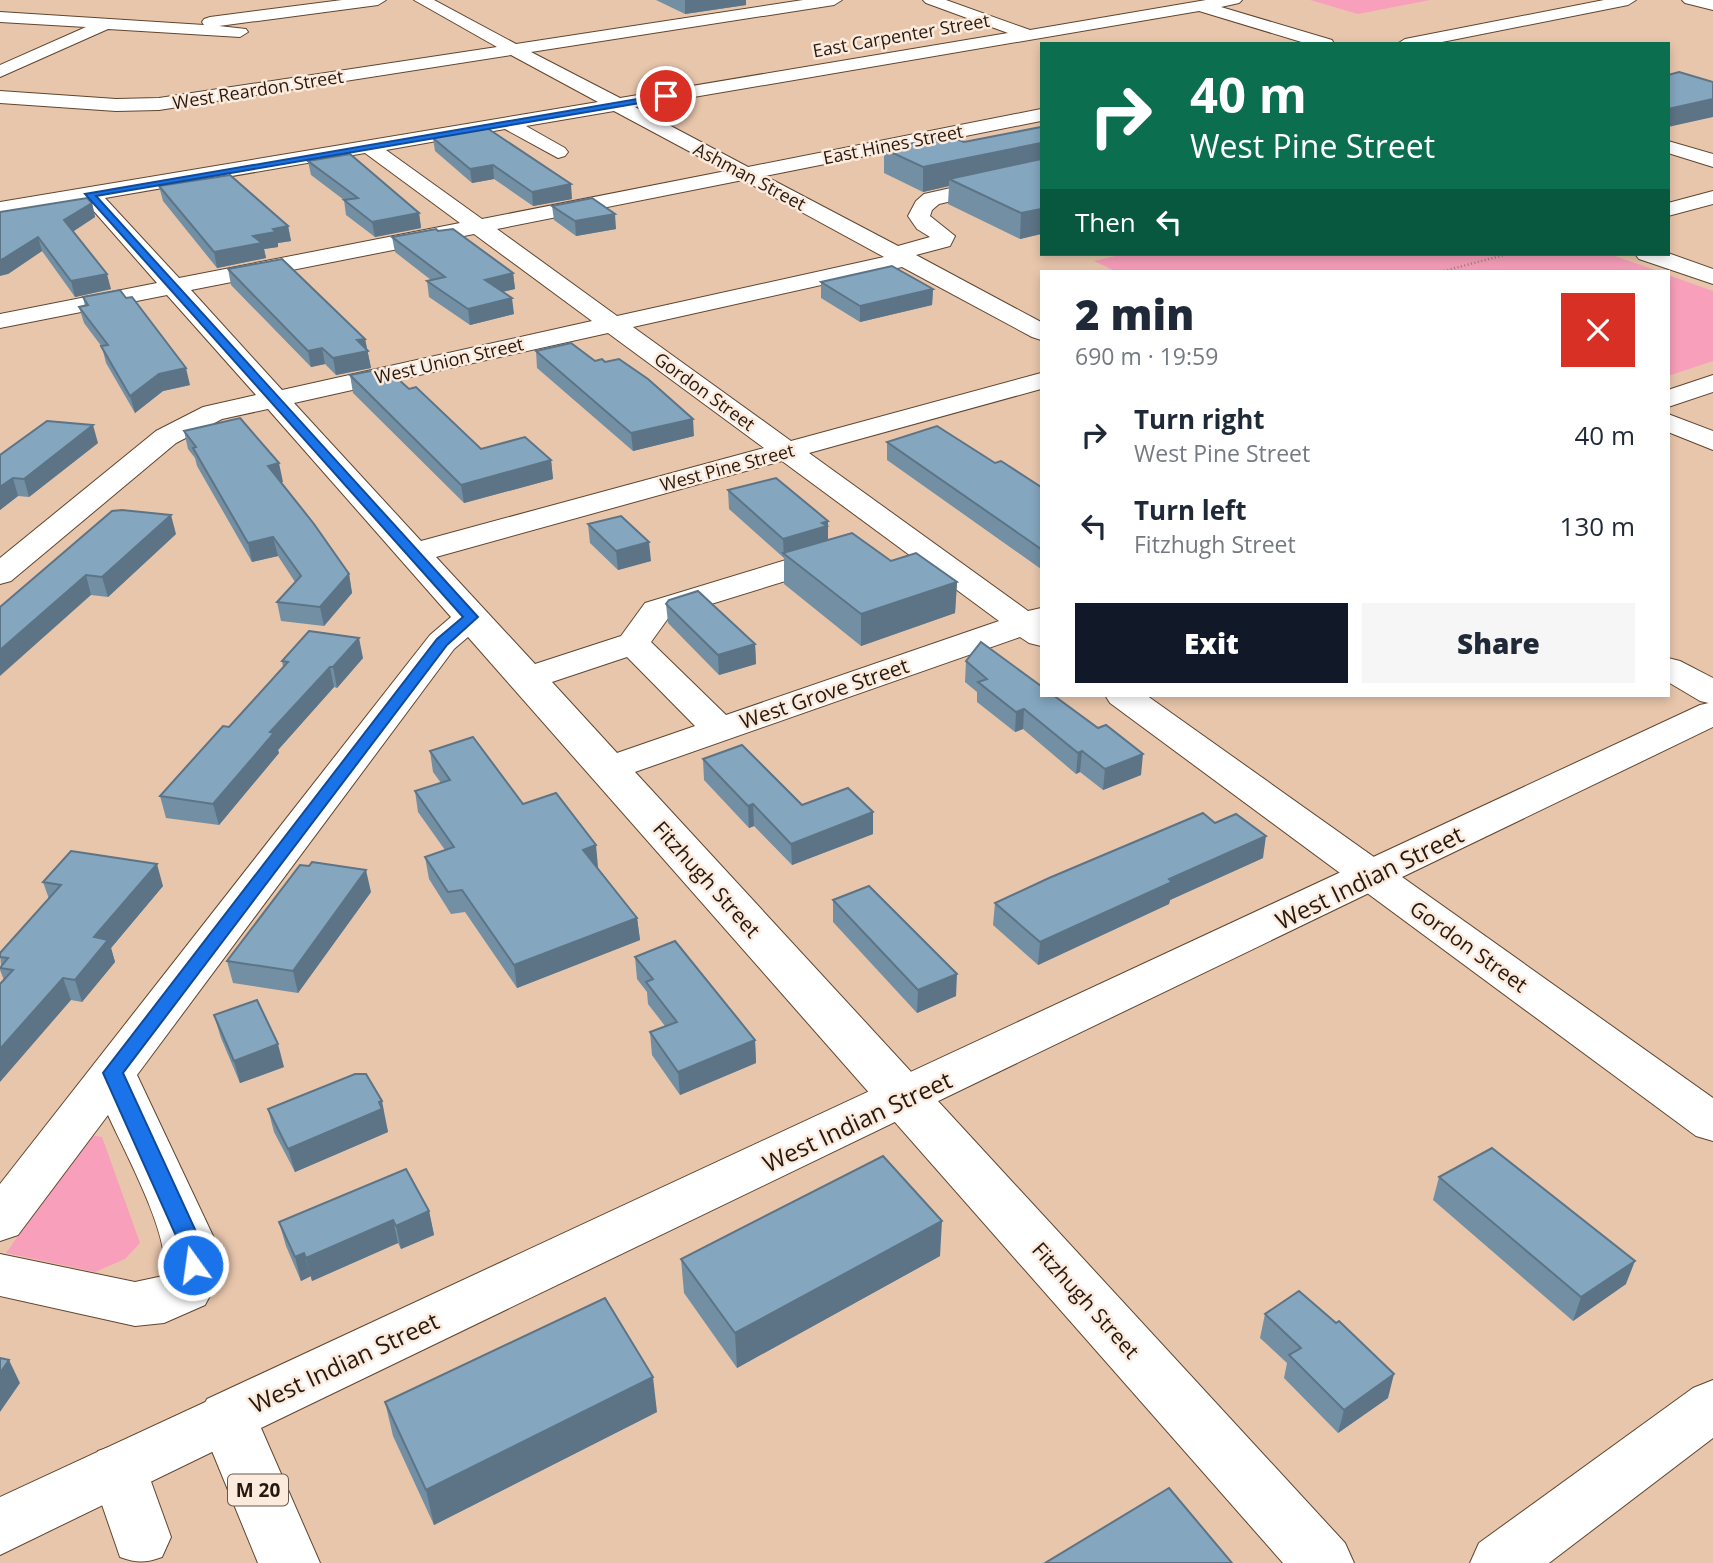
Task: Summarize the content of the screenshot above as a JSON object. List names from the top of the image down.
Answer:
{
  "streets": {
    "main road": [
      "East Carpenter Street",
      "West Reardon Street",
      "East Hines Street",
      "Ashman Street",
      "West Union Street",
      "Gordon Street",
      "West Pine Street",
      "West Grove Street",
      "West Indian Street",
      "Fitzhugh Street",
      "M 20"
    ]
  },
  "crossings": [
    ["East Carpenter Street", "Ashman Street"],
    ["East Carpenter Street", "Gordon Street"],
    ["East Carpenter Street", "Fitzhugh Street"],
    ["West Reardon Street", "Ashman Street"],
    ["East Hines Street", "Ashman Street"],
    ["East Hines Street", "Gordon Street"],
    ["East Hines Street", "Fitzhugh Street"],
    ["Ashman Street", "West Union Street"],
    ["West Union Street", "Gordon Street"],
    ["West Union Street", "Fitzhugh Street"],
    ["Gordon Street", "West Pine Street"],
    ["Gordon Street", "West Grove Street"],
    ["Gordon Street", "West Indian Street"],
    ["West Pine Street", "Fitzhugh Street"],
    ["West Grove Street", "Fitzhugh Street"],
    ["West Indian Street", "Fitzhugh Street"],
    ["West Indian Street", "M 20"]
  ],
  "page": {
    "turn": ["40 m", "West Pine Street"],
    "then": "Then",
    "heading": ["2 min", "690 m · 19:59"],
    "list": [
      {
        "name": "Turn right",
        "note": "West Pine Street",
        "value": "40 m"
      },
      {
        "name": "Turn left",
        "note": "Fitzhugh Street",
        "value": "130 m"
      }
    ],
    "buttons": ["Exit", "Share"]
  }
}
